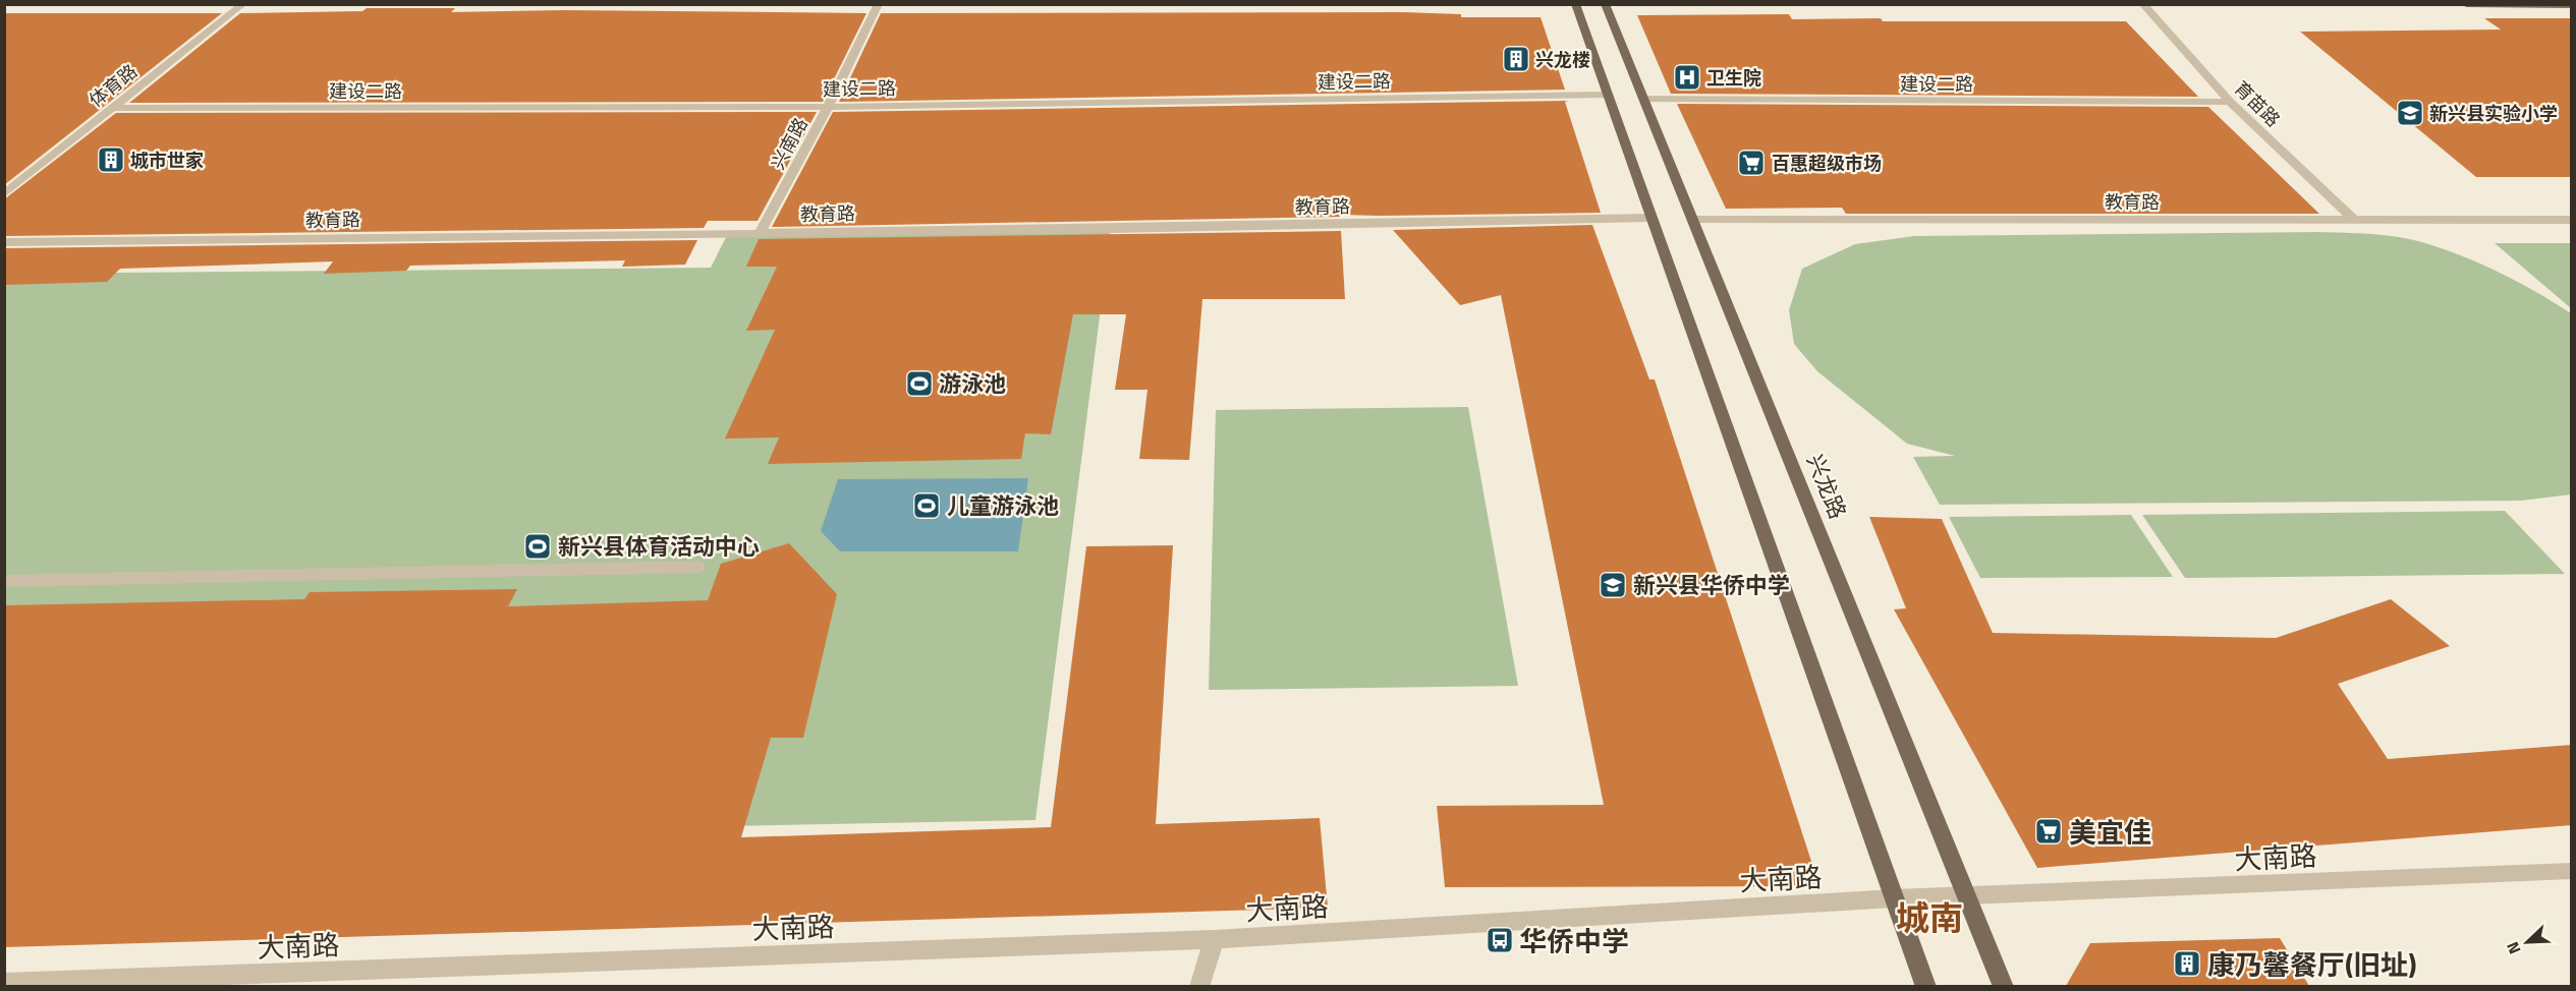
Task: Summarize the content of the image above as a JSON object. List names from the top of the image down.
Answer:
{
  "streets": {
    "main road": ["兴龙路"],
    "street": [
      "建设二路",
      "体育路",
      "育苗路",
      "兴南路",
      "教育路",
      "大南路"
    ]
  },
  "crossings": [
    ["建设二路", "体育路"],
    ["建设二路", "育苗路"],
    ["建设二路", "兴南路"],
    ["建设二路", "兴龙路"],
    ["育苗路", "教育路"],
    ["兴南路", "教育路"],
    ["教育路", "兴龙路"],
    ["兴龙路", "大南路"]
  ],
  "districts": ["城南"],
  "places": {
    "building": ["兴龙楼", "城市世家", "康乃馨餐厅(旧址)"],
    "hospital": ["卫生院"],
    "school or university": ["新兴县实验小学", "新兴县华侨中学"],
    "supermarket": ["百惠超级市场", "美宜佳"],
    "sports": ["游泳池", "儿童游泳池", "新兴县体育活动中心"],
    "bus stop": ["华侨中学"]
  },
  "north": "bottom left"
}
